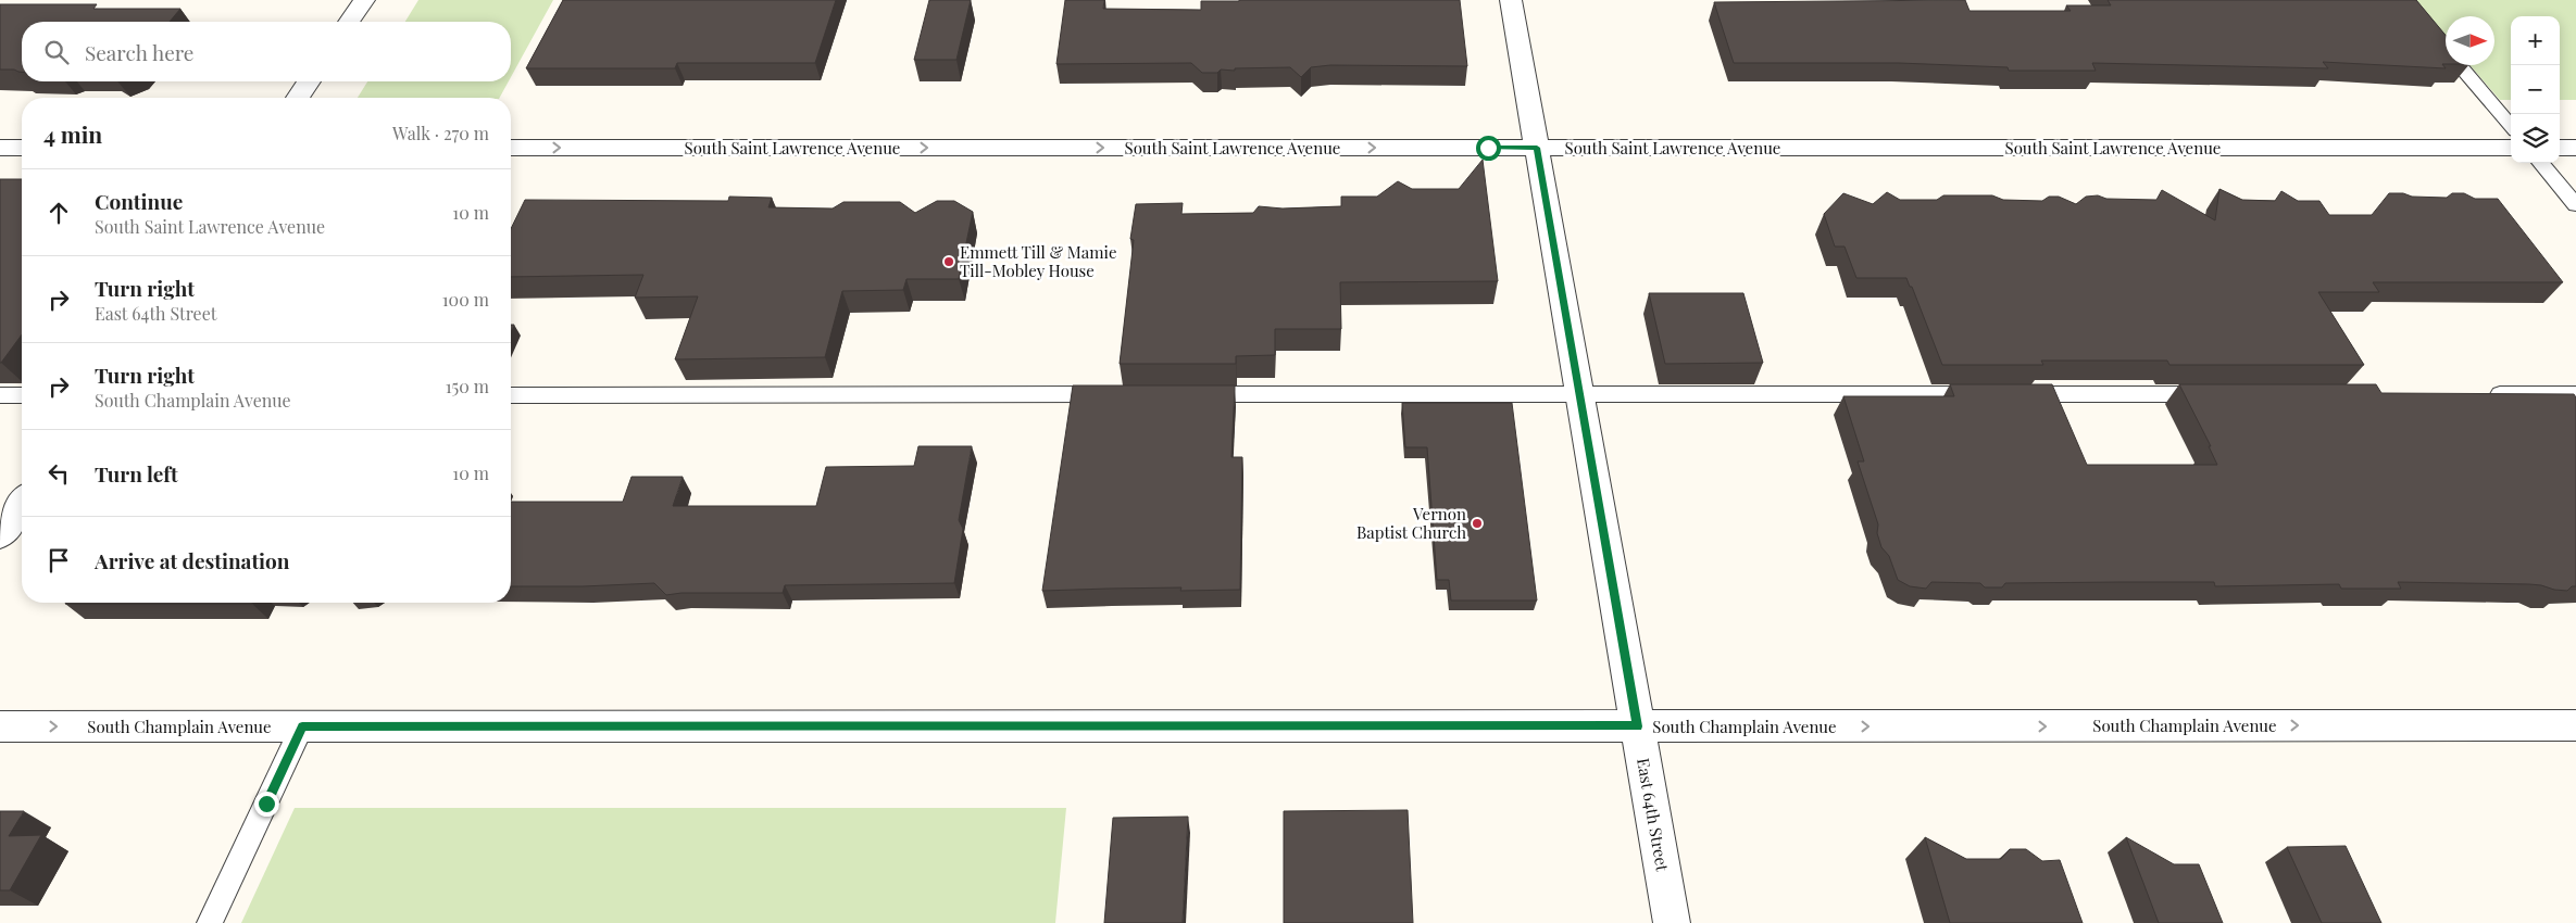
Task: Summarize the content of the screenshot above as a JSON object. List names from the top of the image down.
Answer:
{
  "streets": {
    "street": ["South Saint Lawrence Avenue", "South Champlain Avenue", "East 64th Street"]
  },
  "crossings": [
    ["South Saint Lawrence Avenue", "East 64th Street"],
    ["South Champlain Avenue", "East 64th Street"]
  ],
  "one_way": ["South Saint Lawrence Avenue", "South Champlain Avenue"],
  "places": ["Emmett Till & Mamie Till-Mobley House", "Vernon Baptist Church"],
  "north": "right",
  "page": {
    "map_buttons": ["+", "−"],
    "search": "Search here",
    "heading": ["4 min", "Walk · 270 m"],
    "list": [
      ["Continue", "South Saint Lawrence Avenue", "10 m"],
      ["Turn right", "East 64th Street", "100 m"],
      ["Turn right", "South Champlain Avenue", "150 m"],
      ["Turn left", "10 m"],
      "Arrive at destination"
    ]
  }
}
